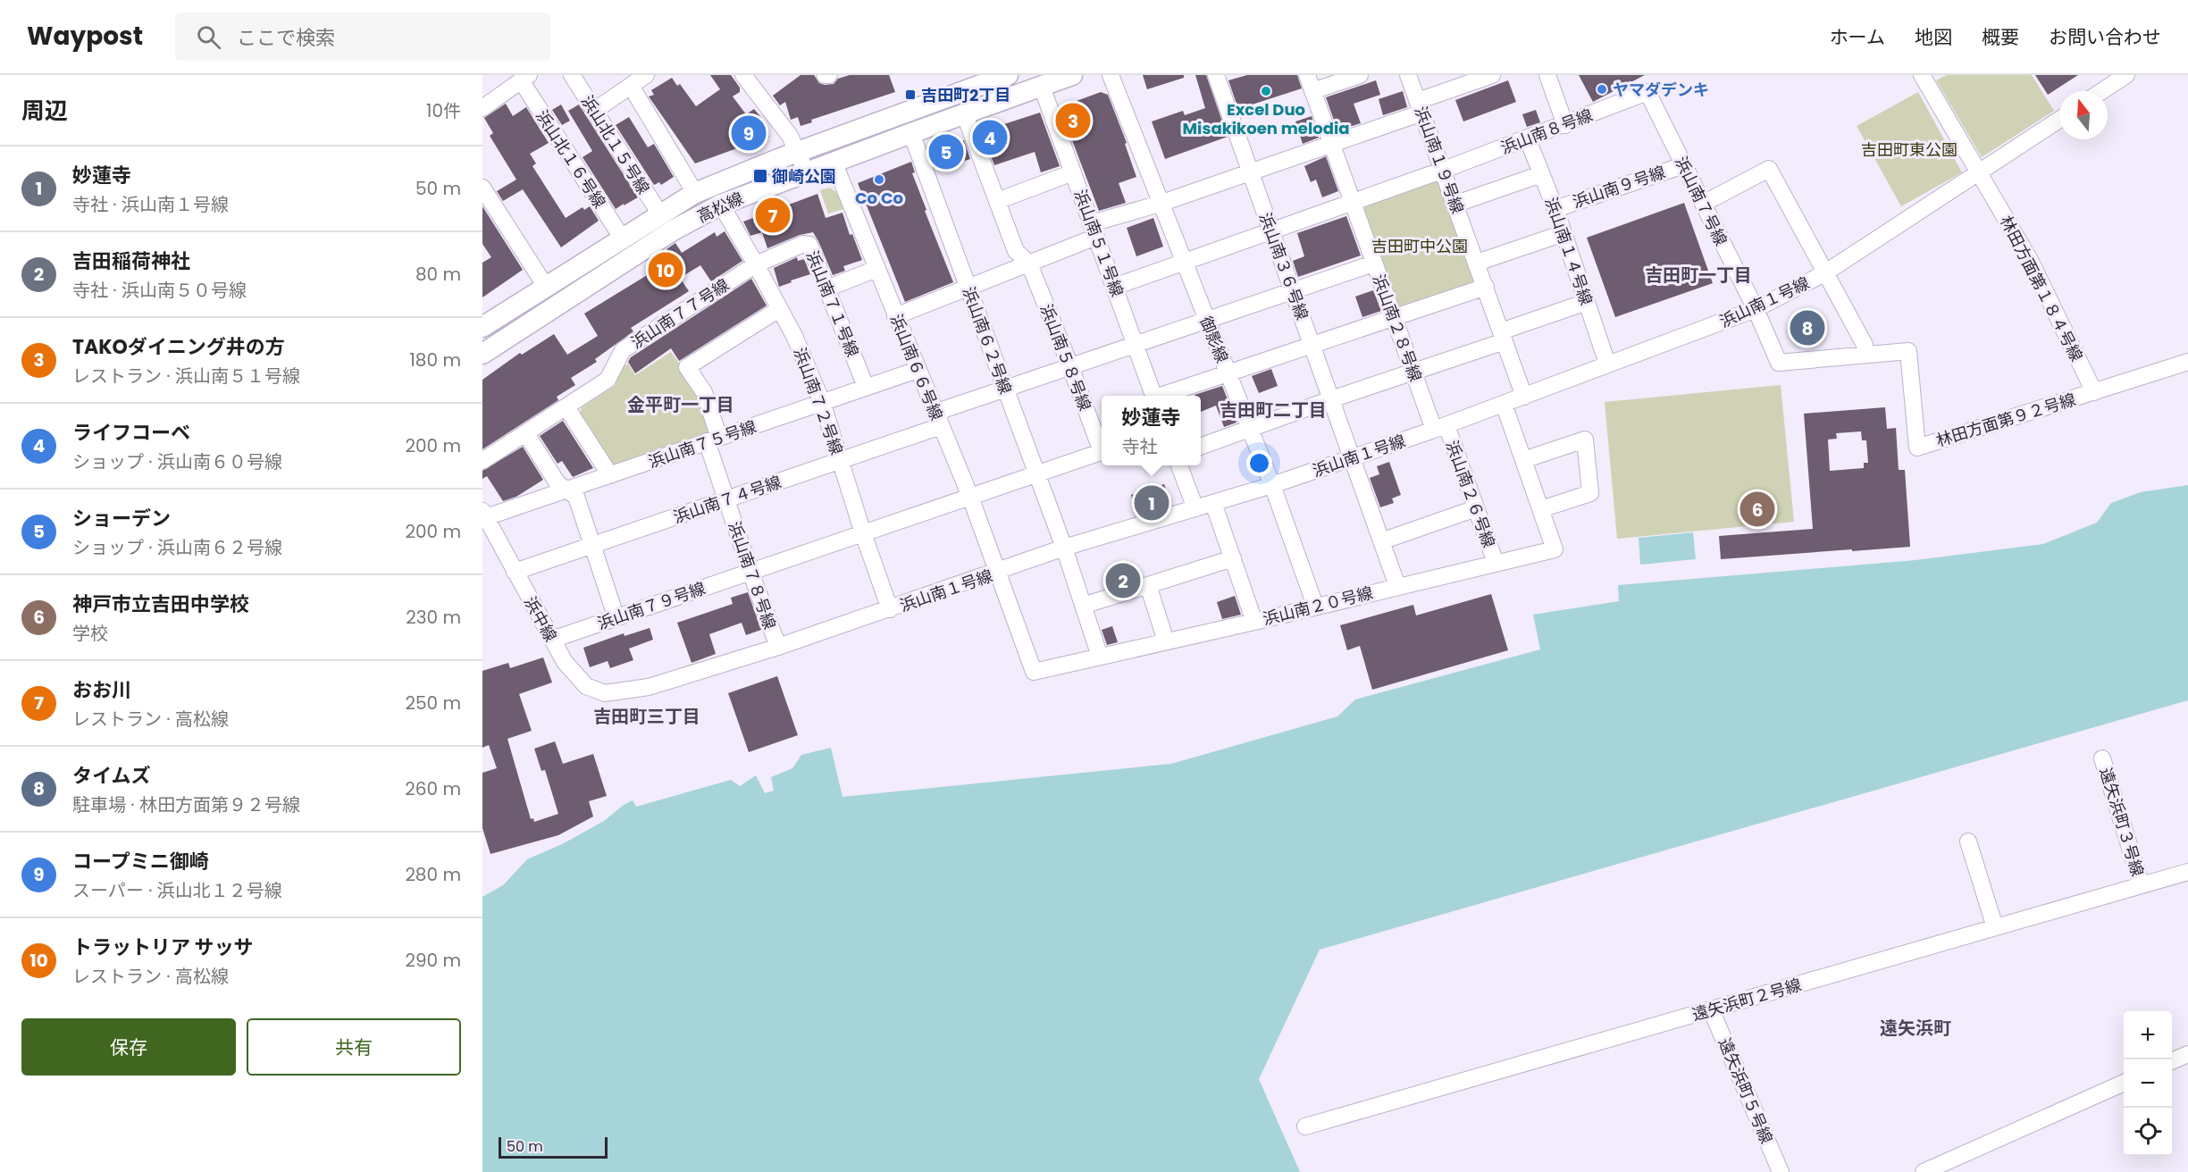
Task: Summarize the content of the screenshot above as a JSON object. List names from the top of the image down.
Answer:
{
  "streets": {
    "main road": ["高松線"],
    "street": [
      "浜山南８号線",
      "浜山北１５号線",
      "浜山北１６号線",
      "浜山南１９号線",
      "浜山南９号線",
      "浜山南７号線",
      "浜山南５１号線",
      "浜山南１４号線",
      "浜山南３６号線",
      "林田方面第１８４号線",
      "浜山南１号線",
      "浜山南７１号線",
      "浜山南７７号線",
      "浜山南２８号線",
      "御影線",
      "浜山南６２号線",
      "浜山南５８号線",
      "浜山南６６号線",
      "浜山南７２号線",
      "林田方面第９２号線",
      "浜山南７５号線",
      "浜山南２６号線",
      "浜山南７４号線",
      "浜山南７８号線",
      "浜山南７９号線",
      "浜山南２０号線",
      "浜中線",
      "遠矢浜町３号線",
      "遠矢浜町２号線",
      "遠矢浜町５号線"
    ]
  },
  "crossings": [
    ["浜山南８号線", "浜山南１９号線"],
    ["浜山南８号線", "浜山南７号線"],
    ["浜山南８号線", "浜山南５１号線"],
    ["浜山南８号線", "浜山南１４号線"],
    ["浜山南８号線", "浜山南３６号線"],
    ["浜山南８号線", "浜山南２８号線"],
    ["浜山南８号線", "御影線"],
    ["浜山北１５号線", "高松線"],
    ["浜山北１６号線", "高松線"],
    ["浜山南１９号線", "浜山南１号線"],
    ["浜山南９号線", "浜山南７号線"],
    ["浜山南９号線", "浜山南１４号線"],
    ["浜山南７号線", "浜山南１号線"],
    ["浜山南７号線", "林田方面第９２号線"],
    ["高松線", "浜山南５１号線"],
    ["高松線", "浜山南６２号線"],
    ["高松線", "浜山南５８号線"],
    ["高松線", "浜山南６６号線"],
    ["高松線", "浜山南７２号線"],
    ["浜山南５１号線", "浜山南７４号線"],
    ["浜山南１４号線", "浜山南１号線"],
    ["浜山南３６号線", "浜山南１号線"],
    ["浜山南３６号線", "浜山南７４号線"],
    ["浜山南３６号線", "浜山南２０号線"],
    ["林田方面第１８４号線", "浜山南１号線"],
    ["林田方面第１８４号線", "林田方面第９２号線"],
    ["浜山南１号線", "浜山南２８号線"],
    ["浜山南１号線", "御影線"],
    ["浜山南１号線", "浜山南６２号線"],
    ["浜山南１号線", "浜山南６６号線"],
    ["浜山南１号線", "浜山南７２号線"],
    ["浜山南１号線", "浜山南２６号線"],
    ["浜山南１号線", "浜山南７８号線"],
    ["浜山南１号線", "浜山南２０号線"],
    ["浜山南１号線", "浜中線"],
    ["浜山南７１号線", "浜山南７７号線"],
    ["浜山南７１号線", "浜山南７２号線"],
    ["浜山南７１号線", "浜山南７５号線"],
    ["浜山南７７号線", "浜山南７２号線"],
    ["浜山南２８号線", "浜山南２６号線"],
    ["浜山南２８号線", "浜山南７４号線"],
    ["御影線", "浜山南７４号線"],
    ["御影線", "浜山南２０号線"],
    ["浜山南６２号線", "浜山南７４号線"],
    ["浜山南６２号線", "浜山南７９号線"],
    ["浜山南６２号線", "浜山南２０号線"],
    ["浜山南５８号線", "浜山南７４号線"],
    ["浜山南６６号線", "浜山南７５号線"],
    ["浜山南６６号線", "浜山南７４号線"],
    ["浜山南６６号線", "浜山南７９号線"],
    ["浜山南６６号線", "浜山南２０号線"],
    ["浜山南７２号線", "浜山南７５号線"],
    ["浜山南７２号線", "浜山南７４号線"],
    ["浜山南７２号線", "浜山南７８号線"],
    ["浜山南７２号線", "浜山南７９号線"],
    ["浜山南７５号線", "浜山南７８号線"],
    ["浜山南７５号線", "浜中線"],
    ["浜山南２６号線", "浜山南２０号線"],
    ["浜山南７４号線", "浜山南７８号線"],
    ["浜山南７４号線", "浜中線"],
    ["浜山南７８号線", "浜山南７９号線"],
    ["浜山南７９号線", "浜中線"],
    ["遠矢浜町３号線", "遠矢浜町２号線"],
    ["遠矢浜町２号線", "遠矢浜町５号線"]
  ],
  "districts": [
    "吉田町一丁目",
    "金平町一丁目",
    "吉田町二丁目",
    "吉田町三丁目",
    "遠矢浜町"
  ],
  "parks": ["吉田町東公園", "吉田町中公園"],
  "places": {
    "other": ["ヤマダデンキ", "Excel Duo Misakikoen melodia", "Co Co"],
    "transit": ["吉田町2丁目", "御崎公園"]
  },
  "scale_bar": "50 m",
  "north": "top",
  "page": {
    "header": "Waypost",
    "search": "ここで検索",
    "nav": [
      "ホーム",
      "地図",
      "概要",
      "お問い合わせ"
    ],
    "heading": ["周辺", "10件"],
    "pins": [
      "3",
      "9",
      "4",
      "5",
      "7",
      "10",
      "8",
      "1",
      "6",
      "2"
    ],
    "list": [
      {
        "mark": "1",
        "name": "妙蓮寺",
        "note": "寺社 · 浜山南１号線",
        "value": "50 m"
      },
      {
        "mark": "2",
        "name": "吉田稲荷神社",
        "note": "寺社 · 浜山南５０号線",
        "value": "80 m"
      },
      {
        "mark": "3",
        "name": "TAKOダイニング井の方",
        "note": "レストラン · 浜山南５１号線",
        "value": "180 m"
      },
      {
        "mark": "4",
        "name": "ライフコーベ",
        "note": "ショップ · 浜山南６０号線",
        "value": "200 m"
      },
      {
        "mark": "5",
        "name": "ショーデン",
        "note": "ショップ · 浜山南６２号線",
        "value": "200 m"
      },
      {
        "mark": "6",
        "name": "神戸市立吉田中学校",
        "note": "学校",
        "value": "230 m"
      },
      {
        "mark": "7",
        "name": "おお川",
        "note": "レストラン · 高松線",
        "value": "250 m"
      },
      {
        "mark": "8",
        "name": "タイムズ",
        "note": "駐車場 · 林田方面第９２号線",
        "value": "260 m"
      },
      {
        "mark": "9",
        "name": "コープミニ御崎",
        "note": "スーパー · 浜山北１２号線",
        "value": "280 m"
      },
      {
        "mark": "10",
        "name": "トラットリア サッサ",
        "note": "レストラン · 高松線",
        "value": "290 m"
      }
    ],
    "popup": ["妙蓮寺", "寺社"],
    "buttons": ["保存", "共有"],
    "map_buttons": ["+", "−"],
    "scale": "50 m"
  }
}
